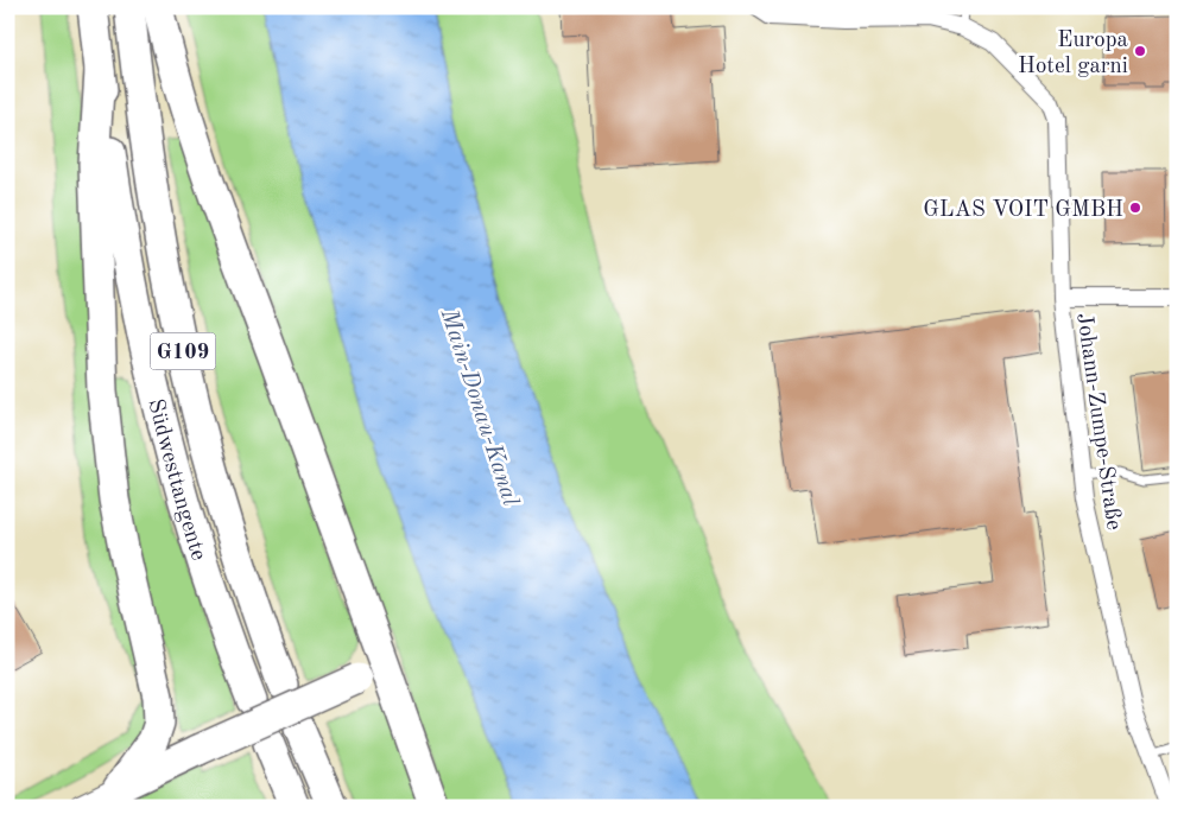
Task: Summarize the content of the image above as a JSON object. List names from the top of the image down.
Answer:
{
  "streets": {
    "highway": ["G109", "Südwesttangente"],
    "street": ["Johann-Zumpe-Straße"]
  },
  "water": ["Main-Donau-Kanal"],
  "places": ["Europa Hotel garni", "GLAS VOIT GMBH"]
}
